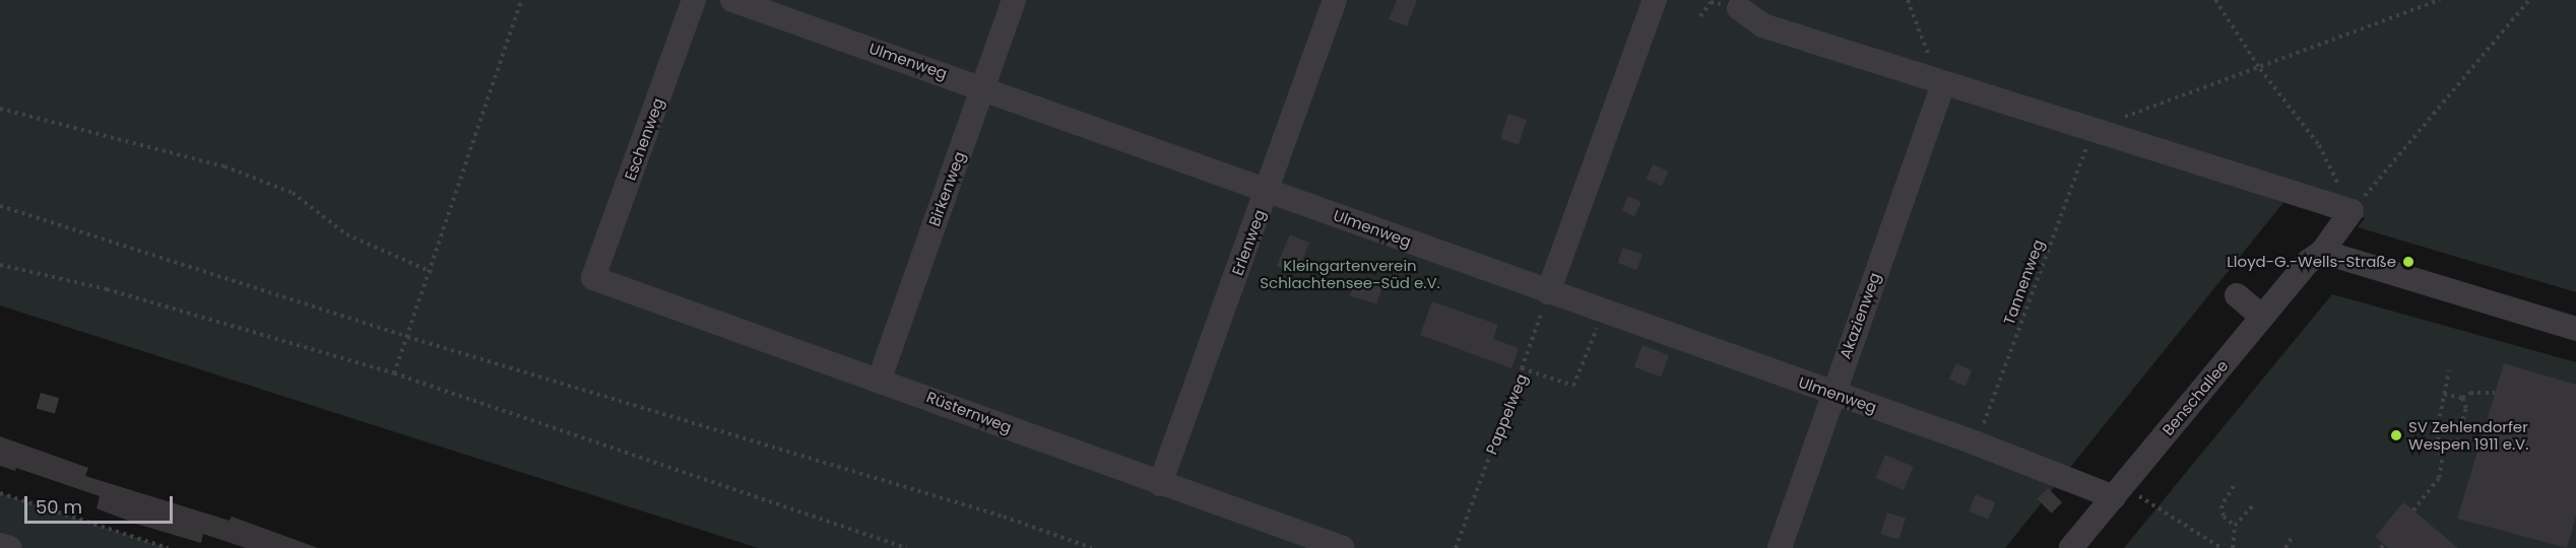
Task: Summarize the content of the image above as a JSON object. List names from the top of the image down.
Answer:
{
  "streets": {
    "street": [
      "Ulmenweg",
      "Eschenweg",
      "Birkenweg",
      "Erlenweg",
      "Akazienweg",
      "Benschallee",
      "Rüsternweg"
    ],
    "path": ["Tannenweg", "Pappelweg"]
  },
  "crossings": [
    ["Ulmenweg", "Birkenweg"],
    ["Ulmenweg", "Erlenweg"],
    ["Ulmenweg", "Tannenweg"],
    ["Ulmenweg", "Akazienweg"],
    ["Ulmenweg", "Benschallee"],
    ["Ulmenweg", "Pappelweg"],
    ["Eschenweg", "Rüsternweg"],
    ["Birkenweg", "Rüsternweg"],
    ["Erlenweg", "Rüsternweg"]
  ],
  "parks": ["Kleingartenverein Schlachtensee-Süd e.V."],
  "places": ["Lloyd-G.-Wells-Straße", "SV Zehlendorfer Wespen 1911 e.V."],
  "scale_bar": "50 m"
}
